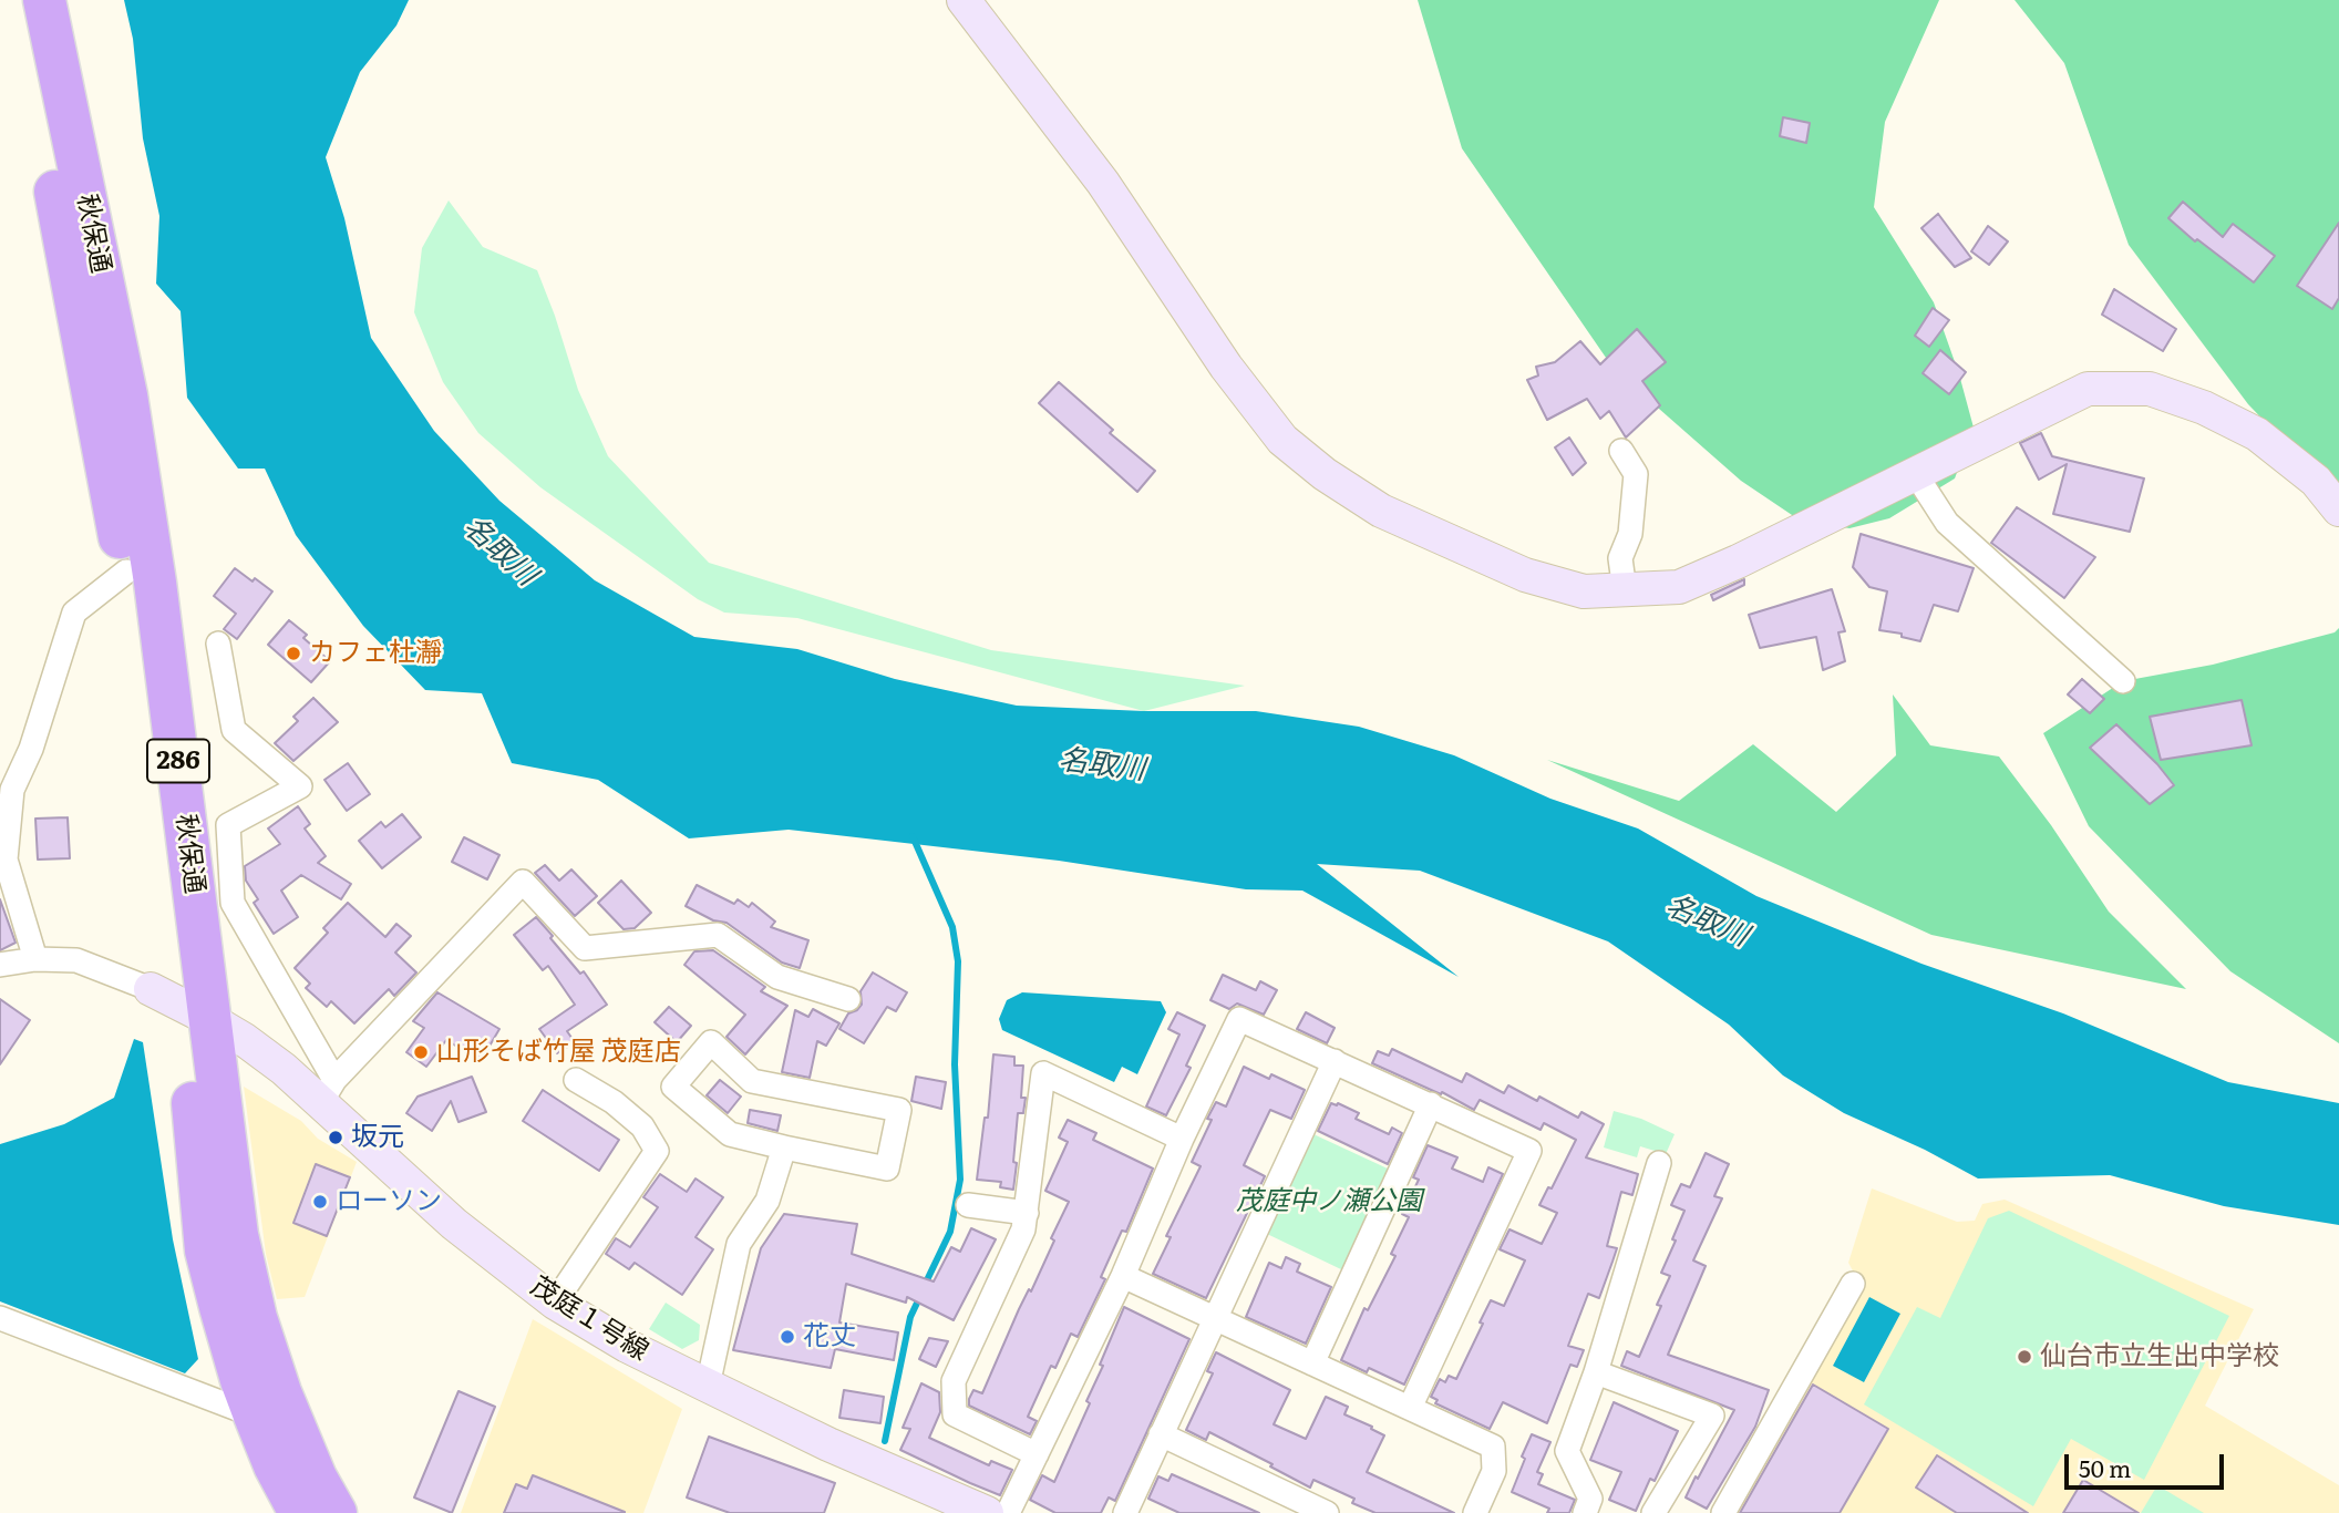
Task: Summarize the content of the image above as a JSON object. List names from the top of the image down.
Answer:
{
  "streets": {
    "highway": ["秋保通", "286"],
    "street": ["茂庭１号線"]
  },
  "crossings": [
    ["秋保通", "茂庭１号線"]
  ],
  "water": ["名取川"],
  "parks": ["茂庭中ノ瀬公園"],
  "places": [
    "カフェ杜瀞",
    "山形そば竹屋 茂庭店",
    "坂元",
    "ローソン",
    "花丈",
    "仙台市立生出中学校"
  ],
  "scale_bar": "50 m"
}
